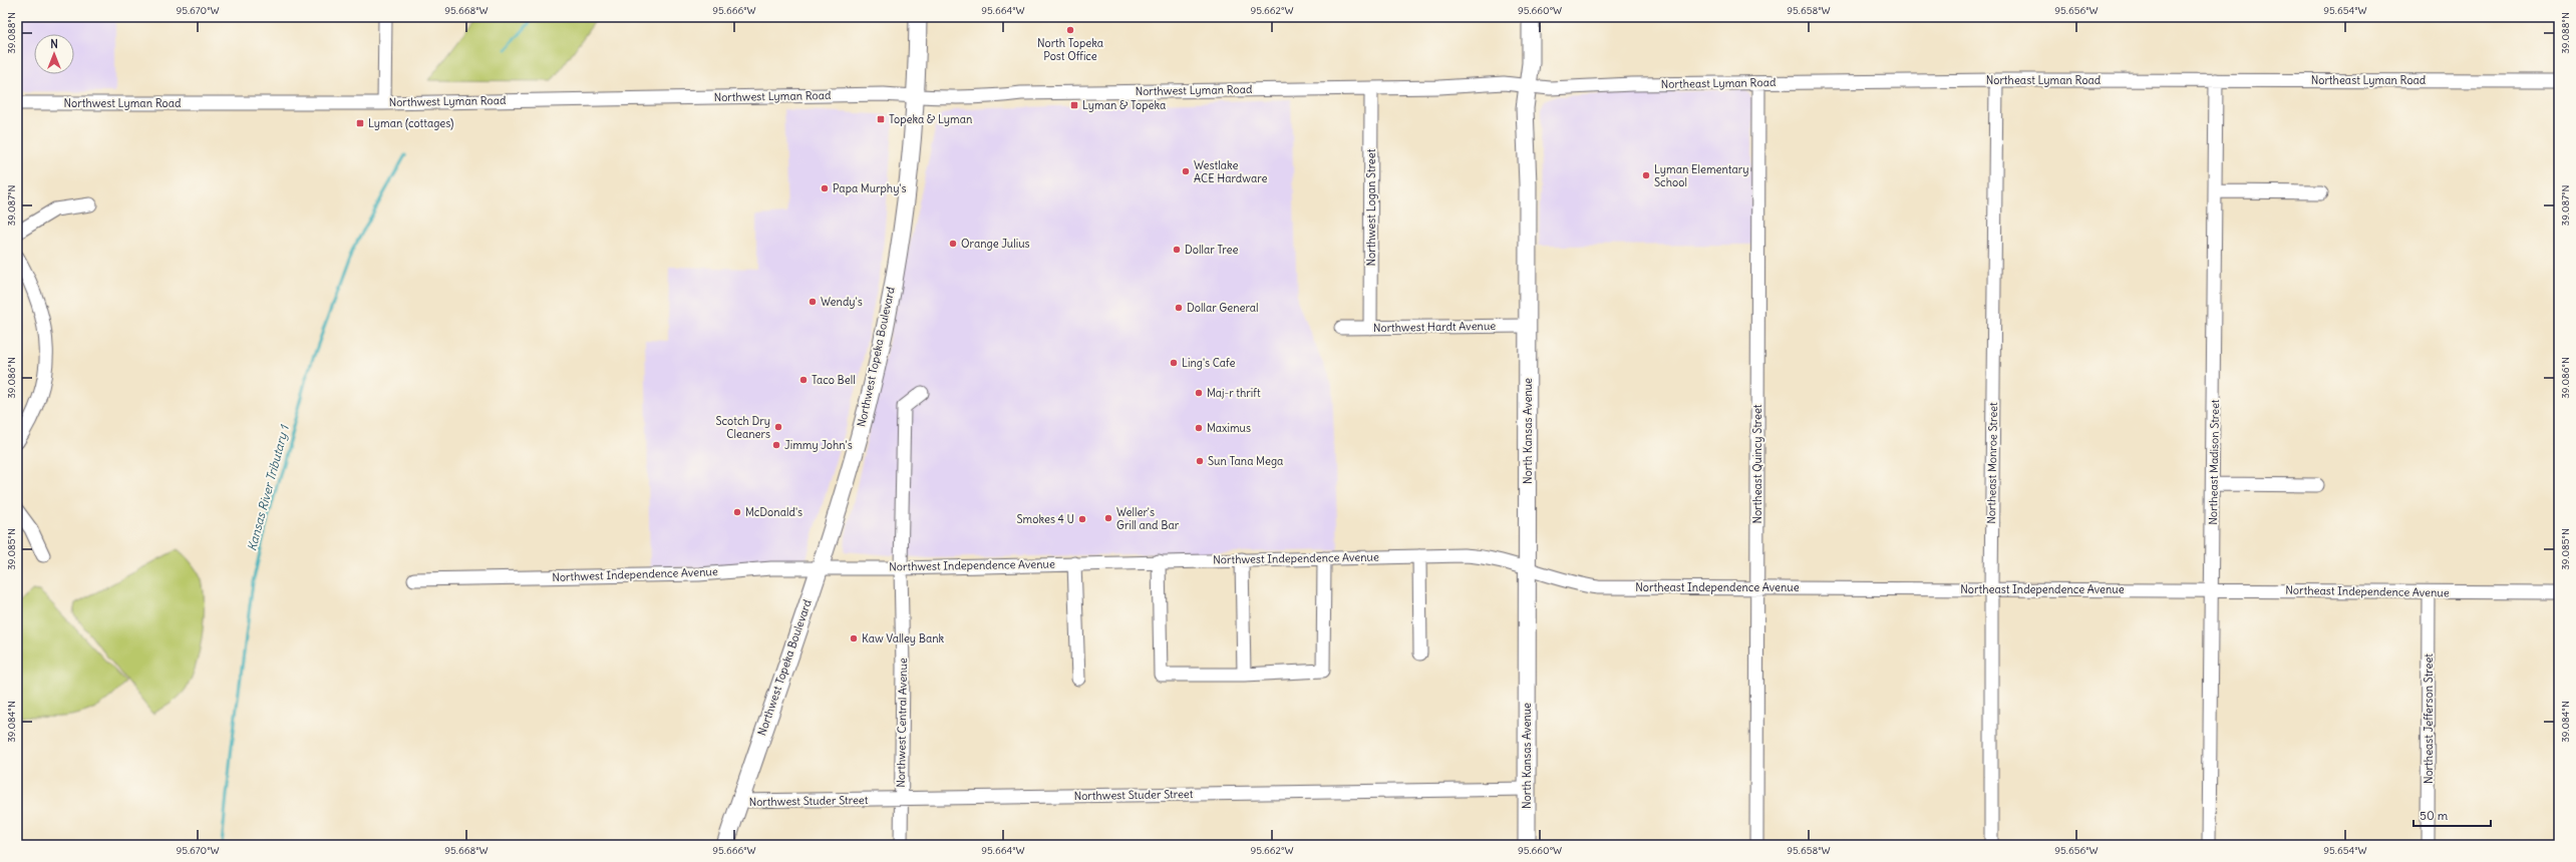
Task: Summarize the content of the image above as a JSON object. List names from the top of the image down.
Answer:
{
  "streets": {
    "main road": ["Northwest Topeka Boulevard", "North Kansas Avenue"],
    "street": [
      "Northeast Lyman Road",
      "Northwest Lyman Road",
      "Northwest Logan Street",
      "Northwest Hardt Avenue",
      "Northeast Madison Street",
      "Northeast Monroe Street",
      "Northeast Quincy Street",
      "Northwest Independence Avenue",
      "Northeast Independence Avenue",
      "Northeast Jefferson Street",
      "Northwest Central Avenue",
      "Northwest Studer Street"
    ]
  },
  "crossings": [
    ["Northeast Lyman Road", "Northwest Lyman Road"],
    ["Northeast Lyman Road", "North Kansas Avenue"],
    ["Northeast Lyman Road", "Northeast Madison Street"],
    ["Northeast Lyman Road", "Northeast Monroe Street"],
    ["Northeast Lyman Road", "Northeast Quincy Street"],
    ["Northwest Lyman Road", "Northwest Logan Street"],
    ["Northwest Lyman Road", "Northwest Topeka Boulevard"],
    ["Northwest Lyman Road", "North Kansas Avenue"],
    ["Northwest Logan Street", "Northwest Hardt Avenue"],
    ["Northwest Hardt Avenue", "North Kansas Avenue"],
    ["Northwest Topeka Boulevard", "Northwest Independence Avenue"],
    ["Northwest Topeka Boulevard", "Northwest Studer Street"],
    ["North Kansas Avenue", "Northwest Independence Avenue"],
    ["North Kansas Avenue", "Northeast Independence Avenue"],
    ["North Kansas Avenue", "Northwest Studer Street"],
    ["Northeast Madison Street", "Northeast Independence Avenue"],
    ["Northeast Monroe Street", "Northeast Independence Avenue"],
    ["Northeast Quincy Street", "Northeast Independence Avenue"],
    ["Northwest Independence Avenue", "Northeast Independence Avenue"],
    ["Northwest Independence Avenue", "Northwest Central Avenue"],
    ["Northeast Independence Avenue", "Northeast Jefferson Street"],
    ["Northwest Central Avenue", "Northwest Studer Street"]
  ],
  "water": ["Kansas River Tributary 1"],
  "places": {
    "other": [
      "North Topeka Post Office",
      "Westlake ACE Hardware",
      "Lyman Elementary School",
      "Papa Murphy's",
      "Orange Julius",
      "Dollar Tree",
      "Wendy's",
      "Dollar General",
      "Ling's Cafe",
      "Taco Bell",
      "Maj-r thrift",
      "Scotch Dry Cleaners",
      "Maximus",
      "Jimmy John's",
      "Sun Tana Mega",
      "McDonald's",
      "Weller's Grill and Bar",
      "Smokes 4 U",
      "Kaw Valley Bank"
    ],
    "transit": ["Lyman & Topeka", "Topeka & Lyman", "Lyman (cottages)"]
  },
  "scale_bar": "50 m",
  "north": "top",
  "coordinates": [
    "95.670°W",
    "95.668°W",
    "95.666°W",
    "95.664°W",
    "95.662°W",
    "95.660°W",
    "95.658°W",
    "95.656°W",
    "95.654°W",
    "39.088°N",
    "39.087°N",
    "39.086°N",
    "39.085°N",
    "39.084°N"
  ]
}
